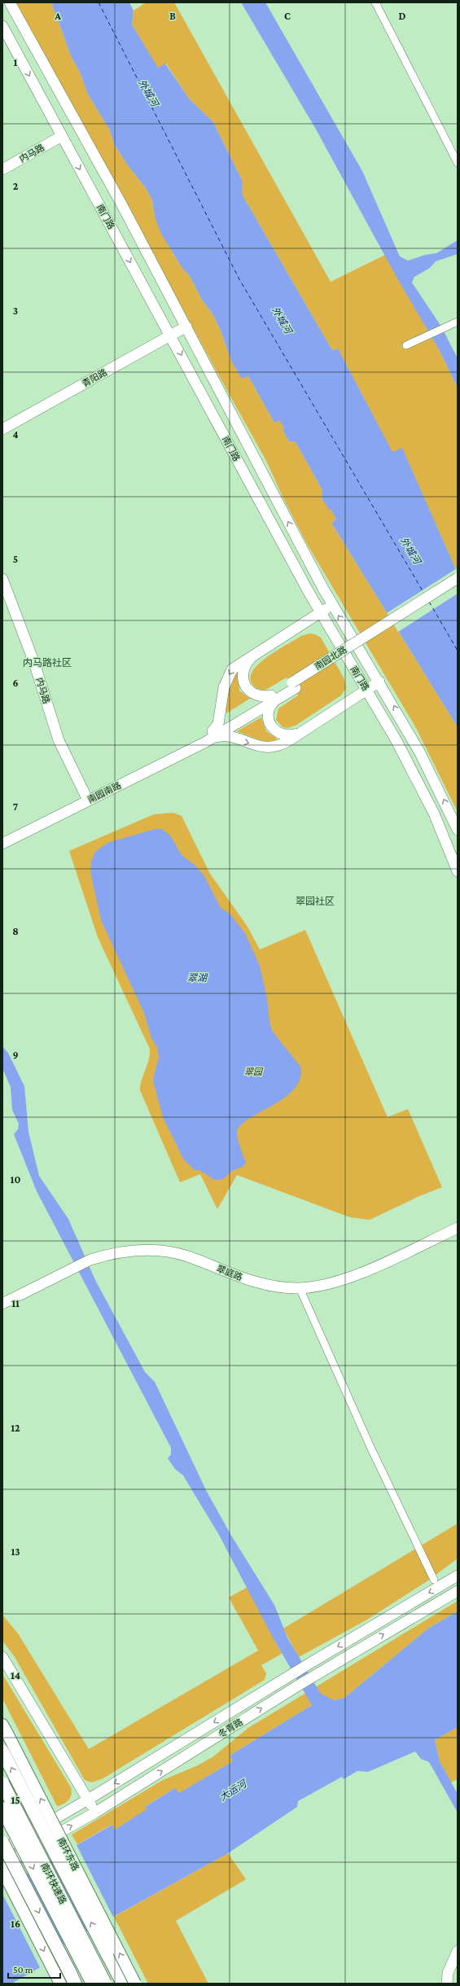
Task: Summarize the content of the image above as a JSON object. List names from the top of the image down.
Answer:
{
  "streets": {
    "highway": ["南环快速路"],
    "main road": [
      "内马路",
      "南门路",
      "青阳路",
      "南园北路",
      "南园南路",
      "翠庭路",
      "冬青路",
      "南环东路"
    ]
  },
  "crossings": [
    ["内马路", "南门路"],
    ["内马路", "南园南路"],
    ["南门路", "青阳路"],
    ["南园北路", "南园南路"]
  ],
  "districts": ["内马路社区", "翠园社区"],
  "water": ["外城河", "翠湖", "大运河"],
  "parks": ["翠园"],
  "scale_bar": "50 m",
  "grid": {
    "columns": [
      "A",
      "B",
      "C",
      "D"
    ],
    "rows": [
      "1",
      "2",
      "3",
      "4",
      "5",
      "6",
      "7",
      "8",
      "9",
      "10",
      "11",
      "12",
      "13",
      "14",
      "15",
      "16"
    ]
  }
}
